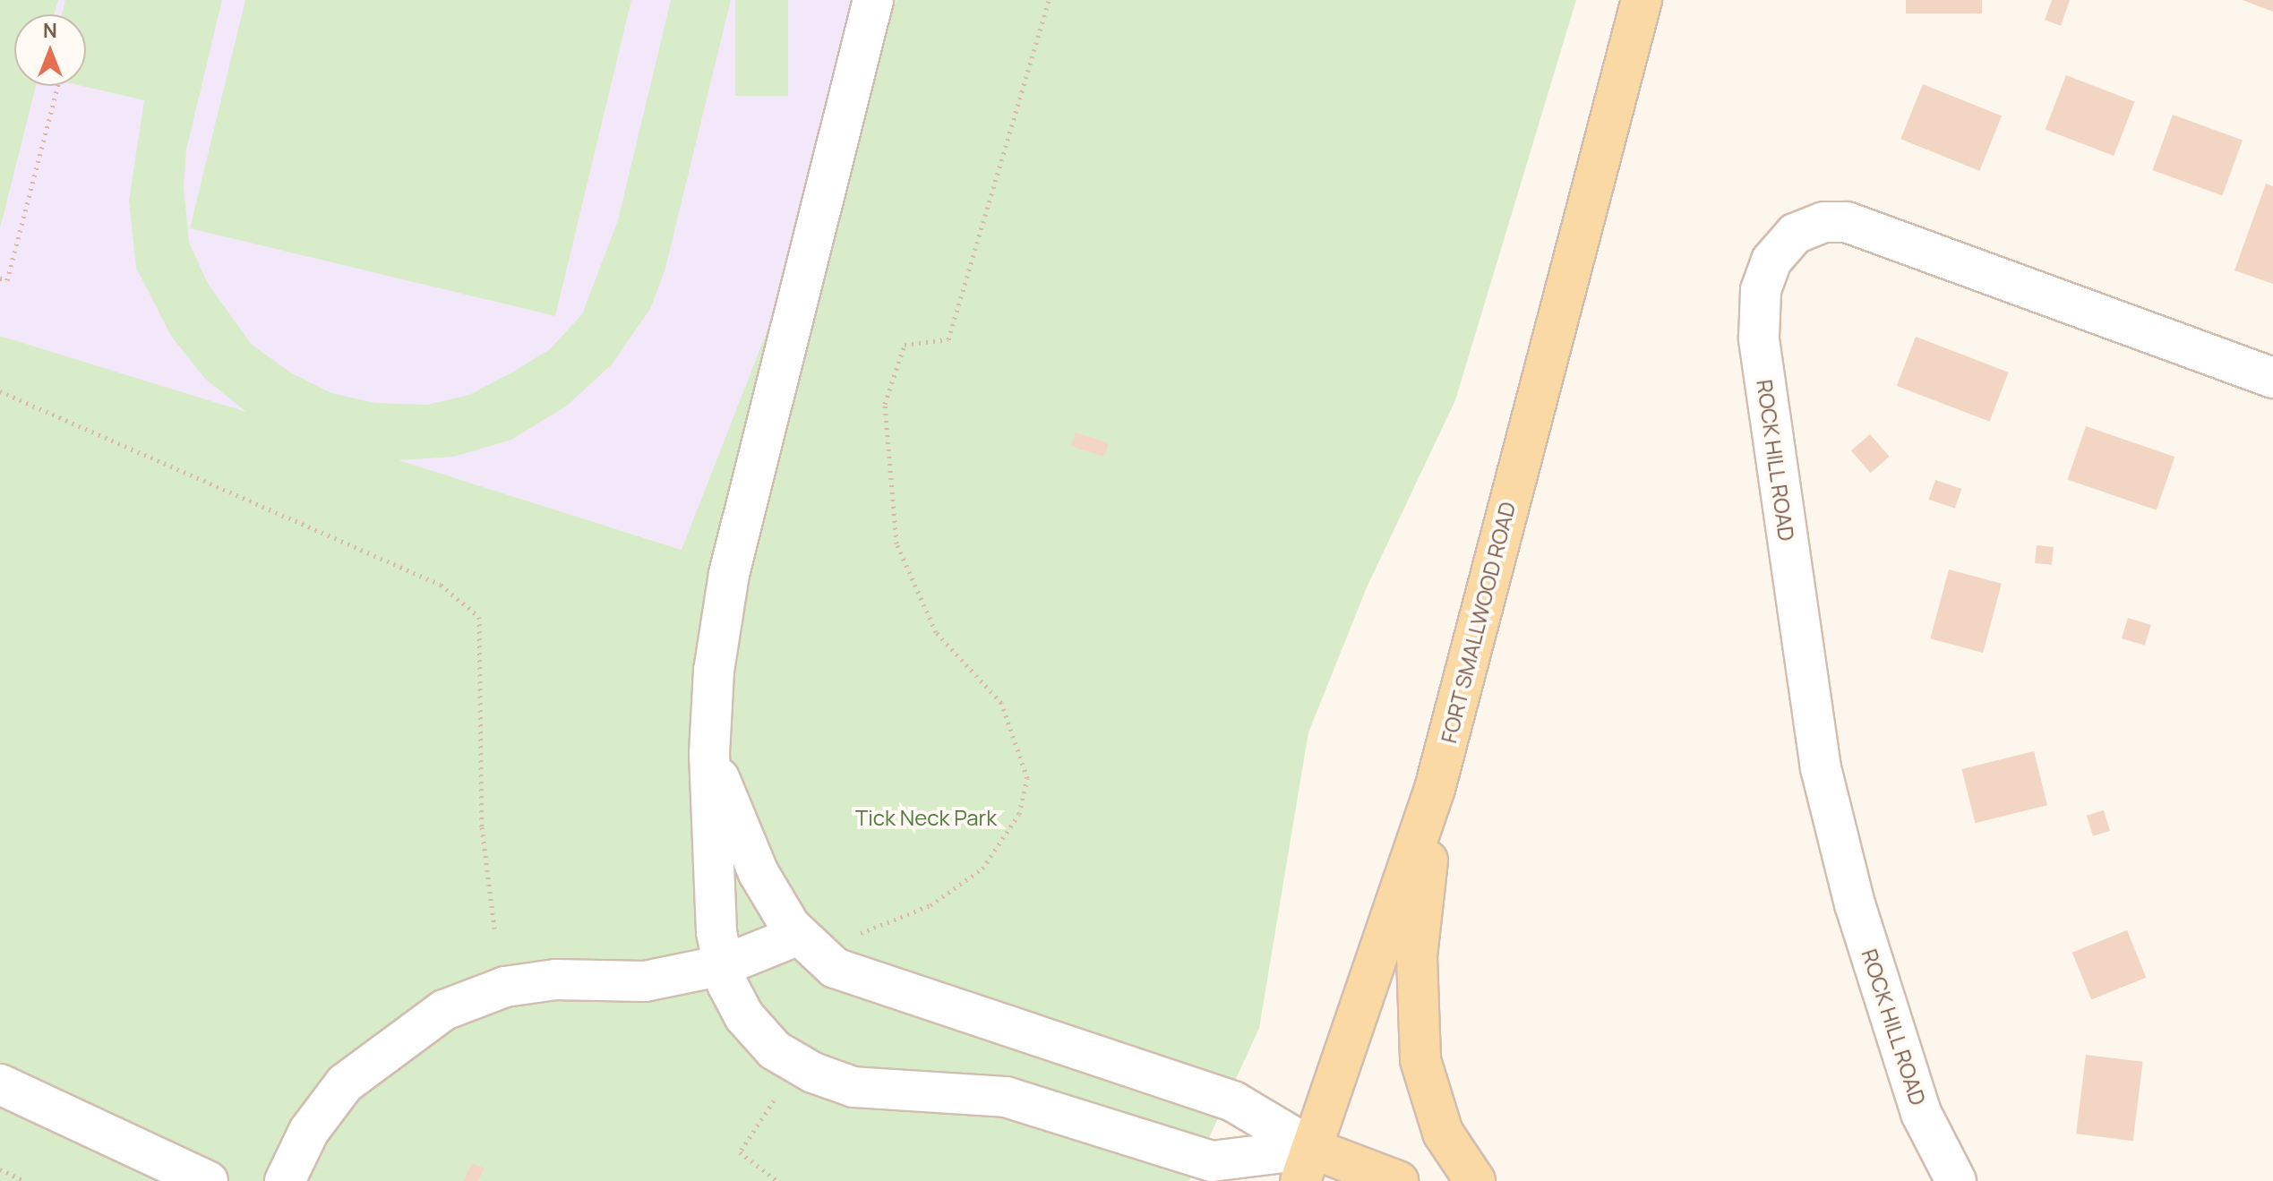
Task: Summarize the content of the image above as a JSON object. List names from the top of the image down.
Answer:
{
  "streets": {
    "main road": ["FORT SMALLWOOD ROAD"],
    "street": ["ROCK HILL ROAD"]
  },
  "parks": ["Tick Neck Park"],
  "north": "top"
}
